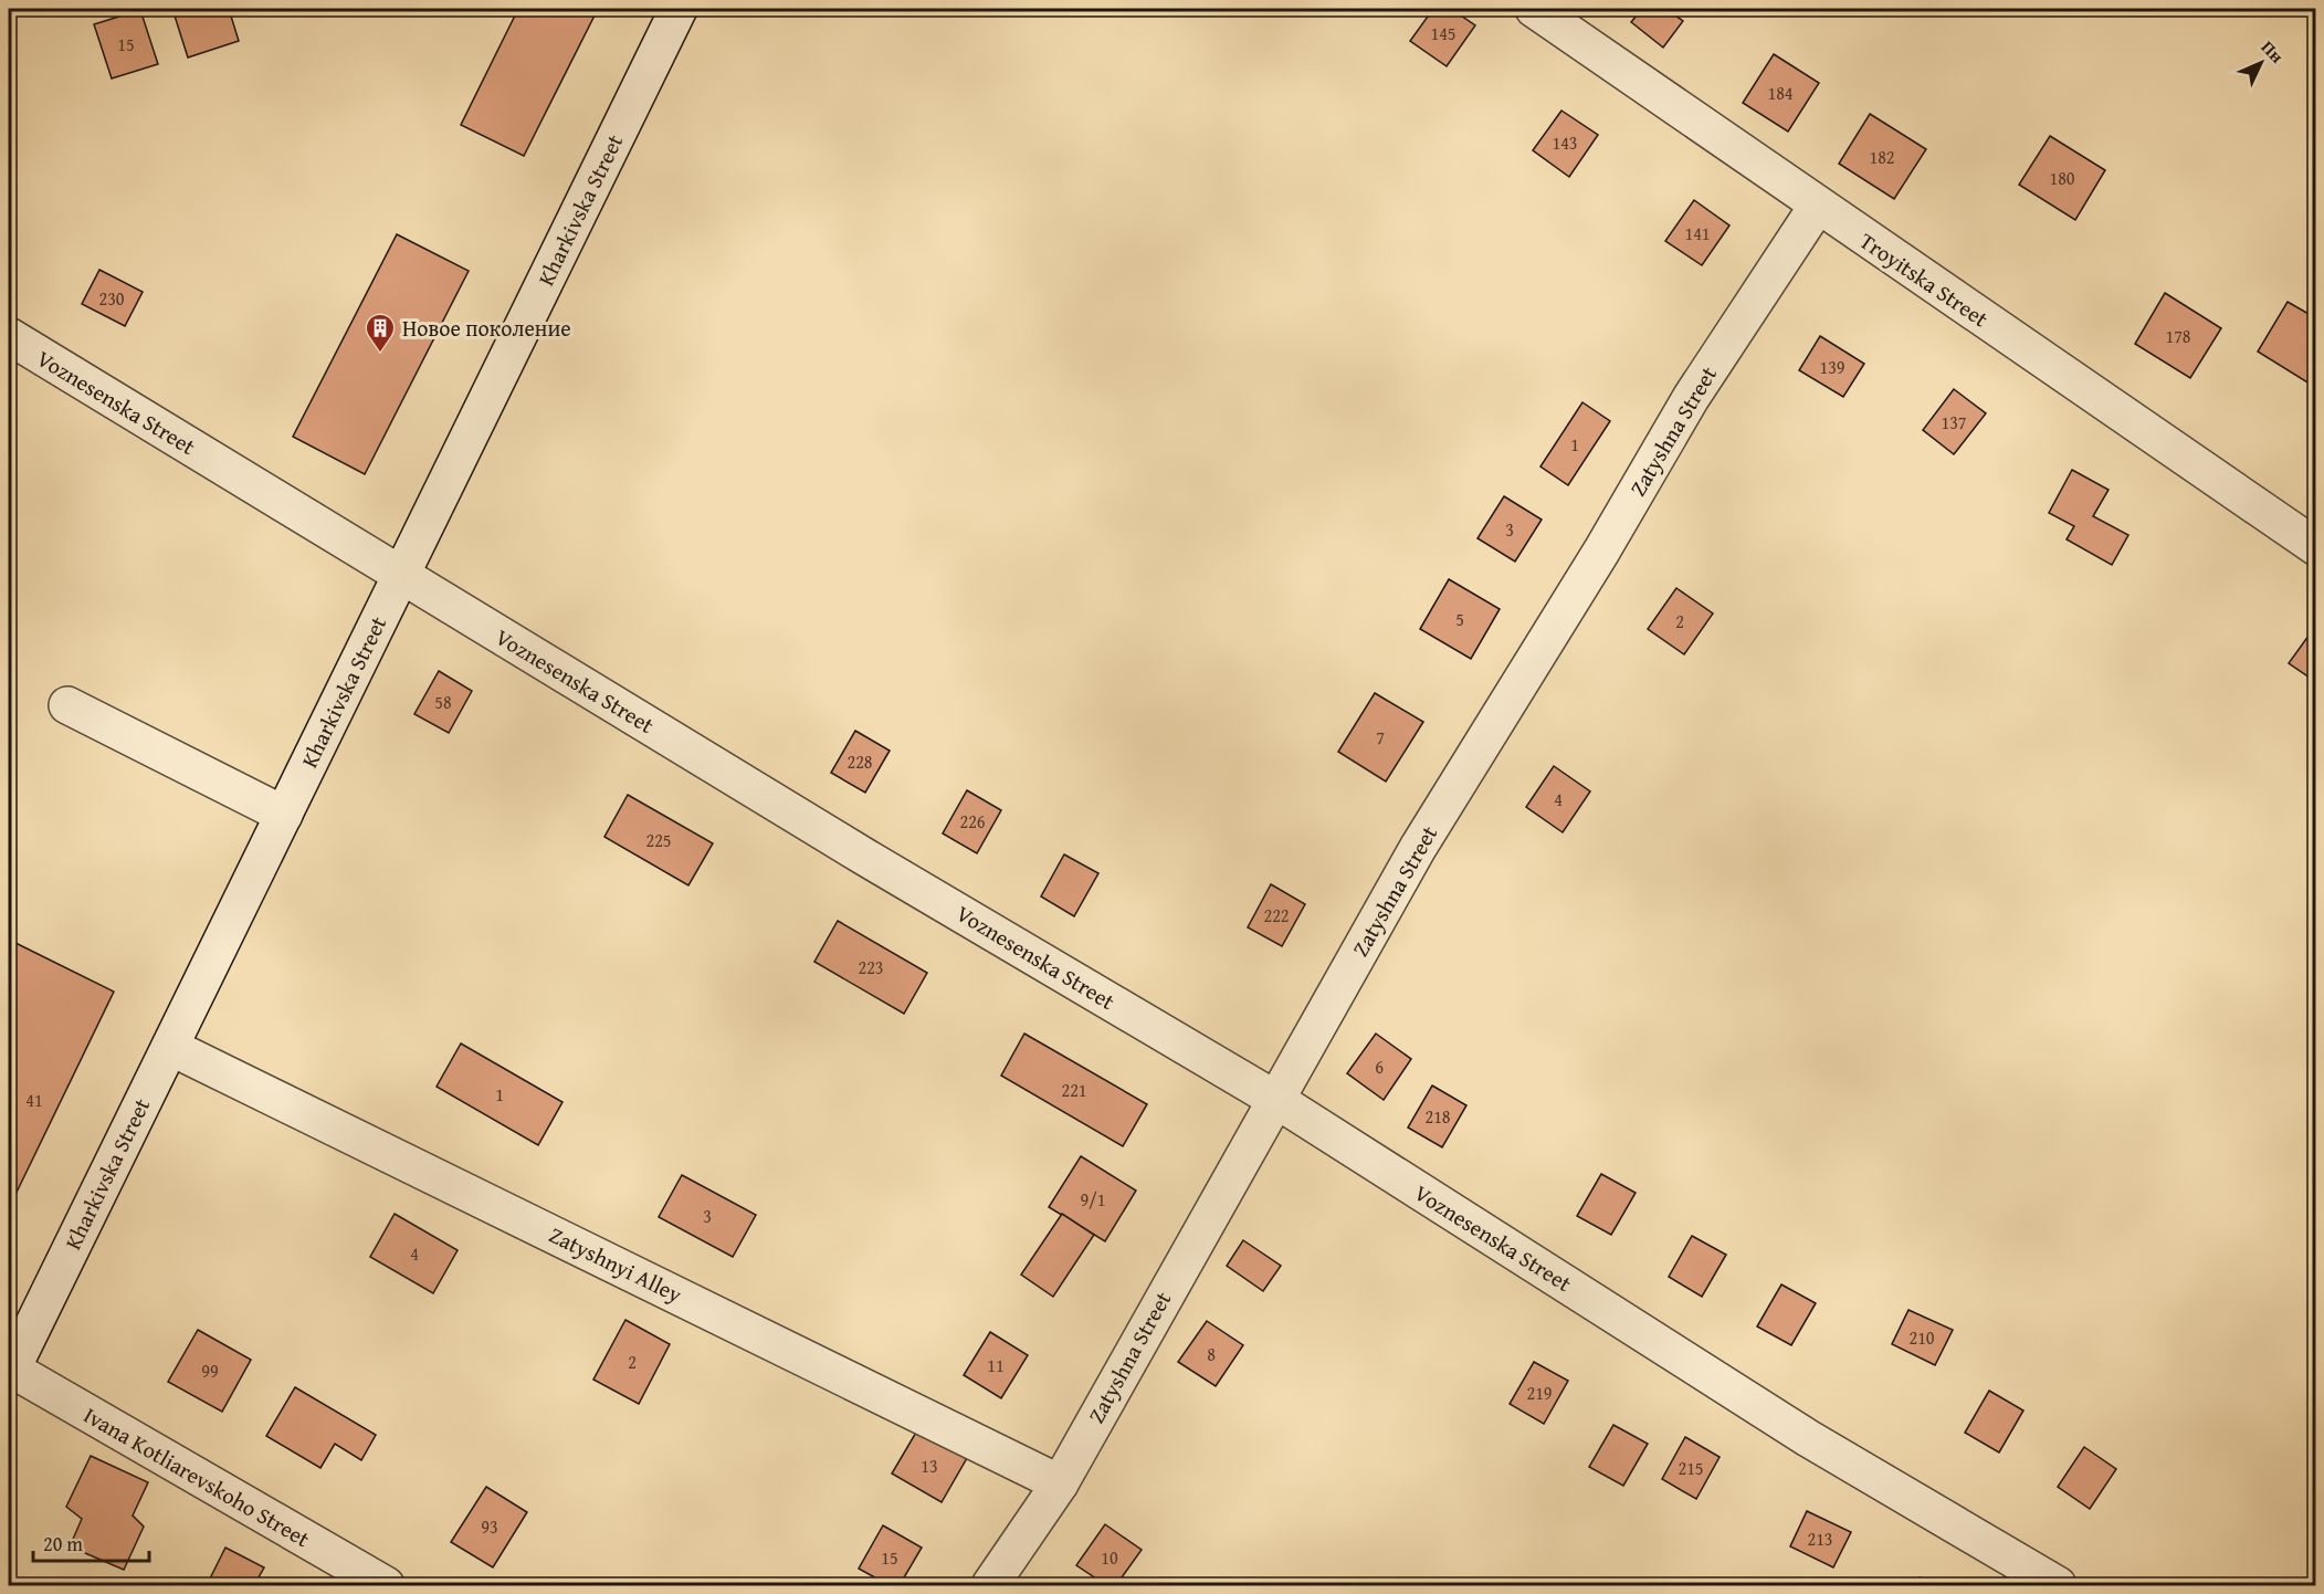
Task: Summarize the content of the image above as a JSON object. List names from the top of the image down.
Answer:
{
  "streets": {
    "street": [
      "Kharkivska Street",
      "Troyitska Street",
      "Voznesenska Street",
      "Zatyshna Street",
      "Zatyshnyi Alley",
      "Ivana Kotliarevskoho Street"
    ]
  },
  "crossings": [
    ["Kharkivska Street", "Voznesenska Street"],
    ["Kharkivska Street", "Zatyshnyi Alley"],
    ["Kharkivska Street", "Ivana Kotliarevskoho Street"],
    ["Troyitska Street", "Zatyshna Street"],
    ["Voznesenska Street", "Zatyshna Street"],
    ["Zatyshna Street", "Zatyshnyi Alley"]
  ],
  "places": {
    "building": ["Новое поколение"]
  },
  "house_numbers": [
    "145",
    "15",
    "184",
    "143",
    "182",
    "180",
    "141",
    "230",
    "178",
    "139",
    "137",
    "1",
    "3",
    "5",
    "2",
    "58",
    "7",
    "228",
    "4",
    "226",
    "225",
    "222",
    "223",
    "6",
    "221",
    "1",
    "41",
    "218",
    "9/1",
    "3",
    "4",
    "210",
    "8",
    "2",
    "11",
    "99",
    "219",
    "13",
    "215",
    "93",
    "213",
    "15",
    "10"
  ],
  "scale_bar": "20 m",
  "north": "top right"
}
